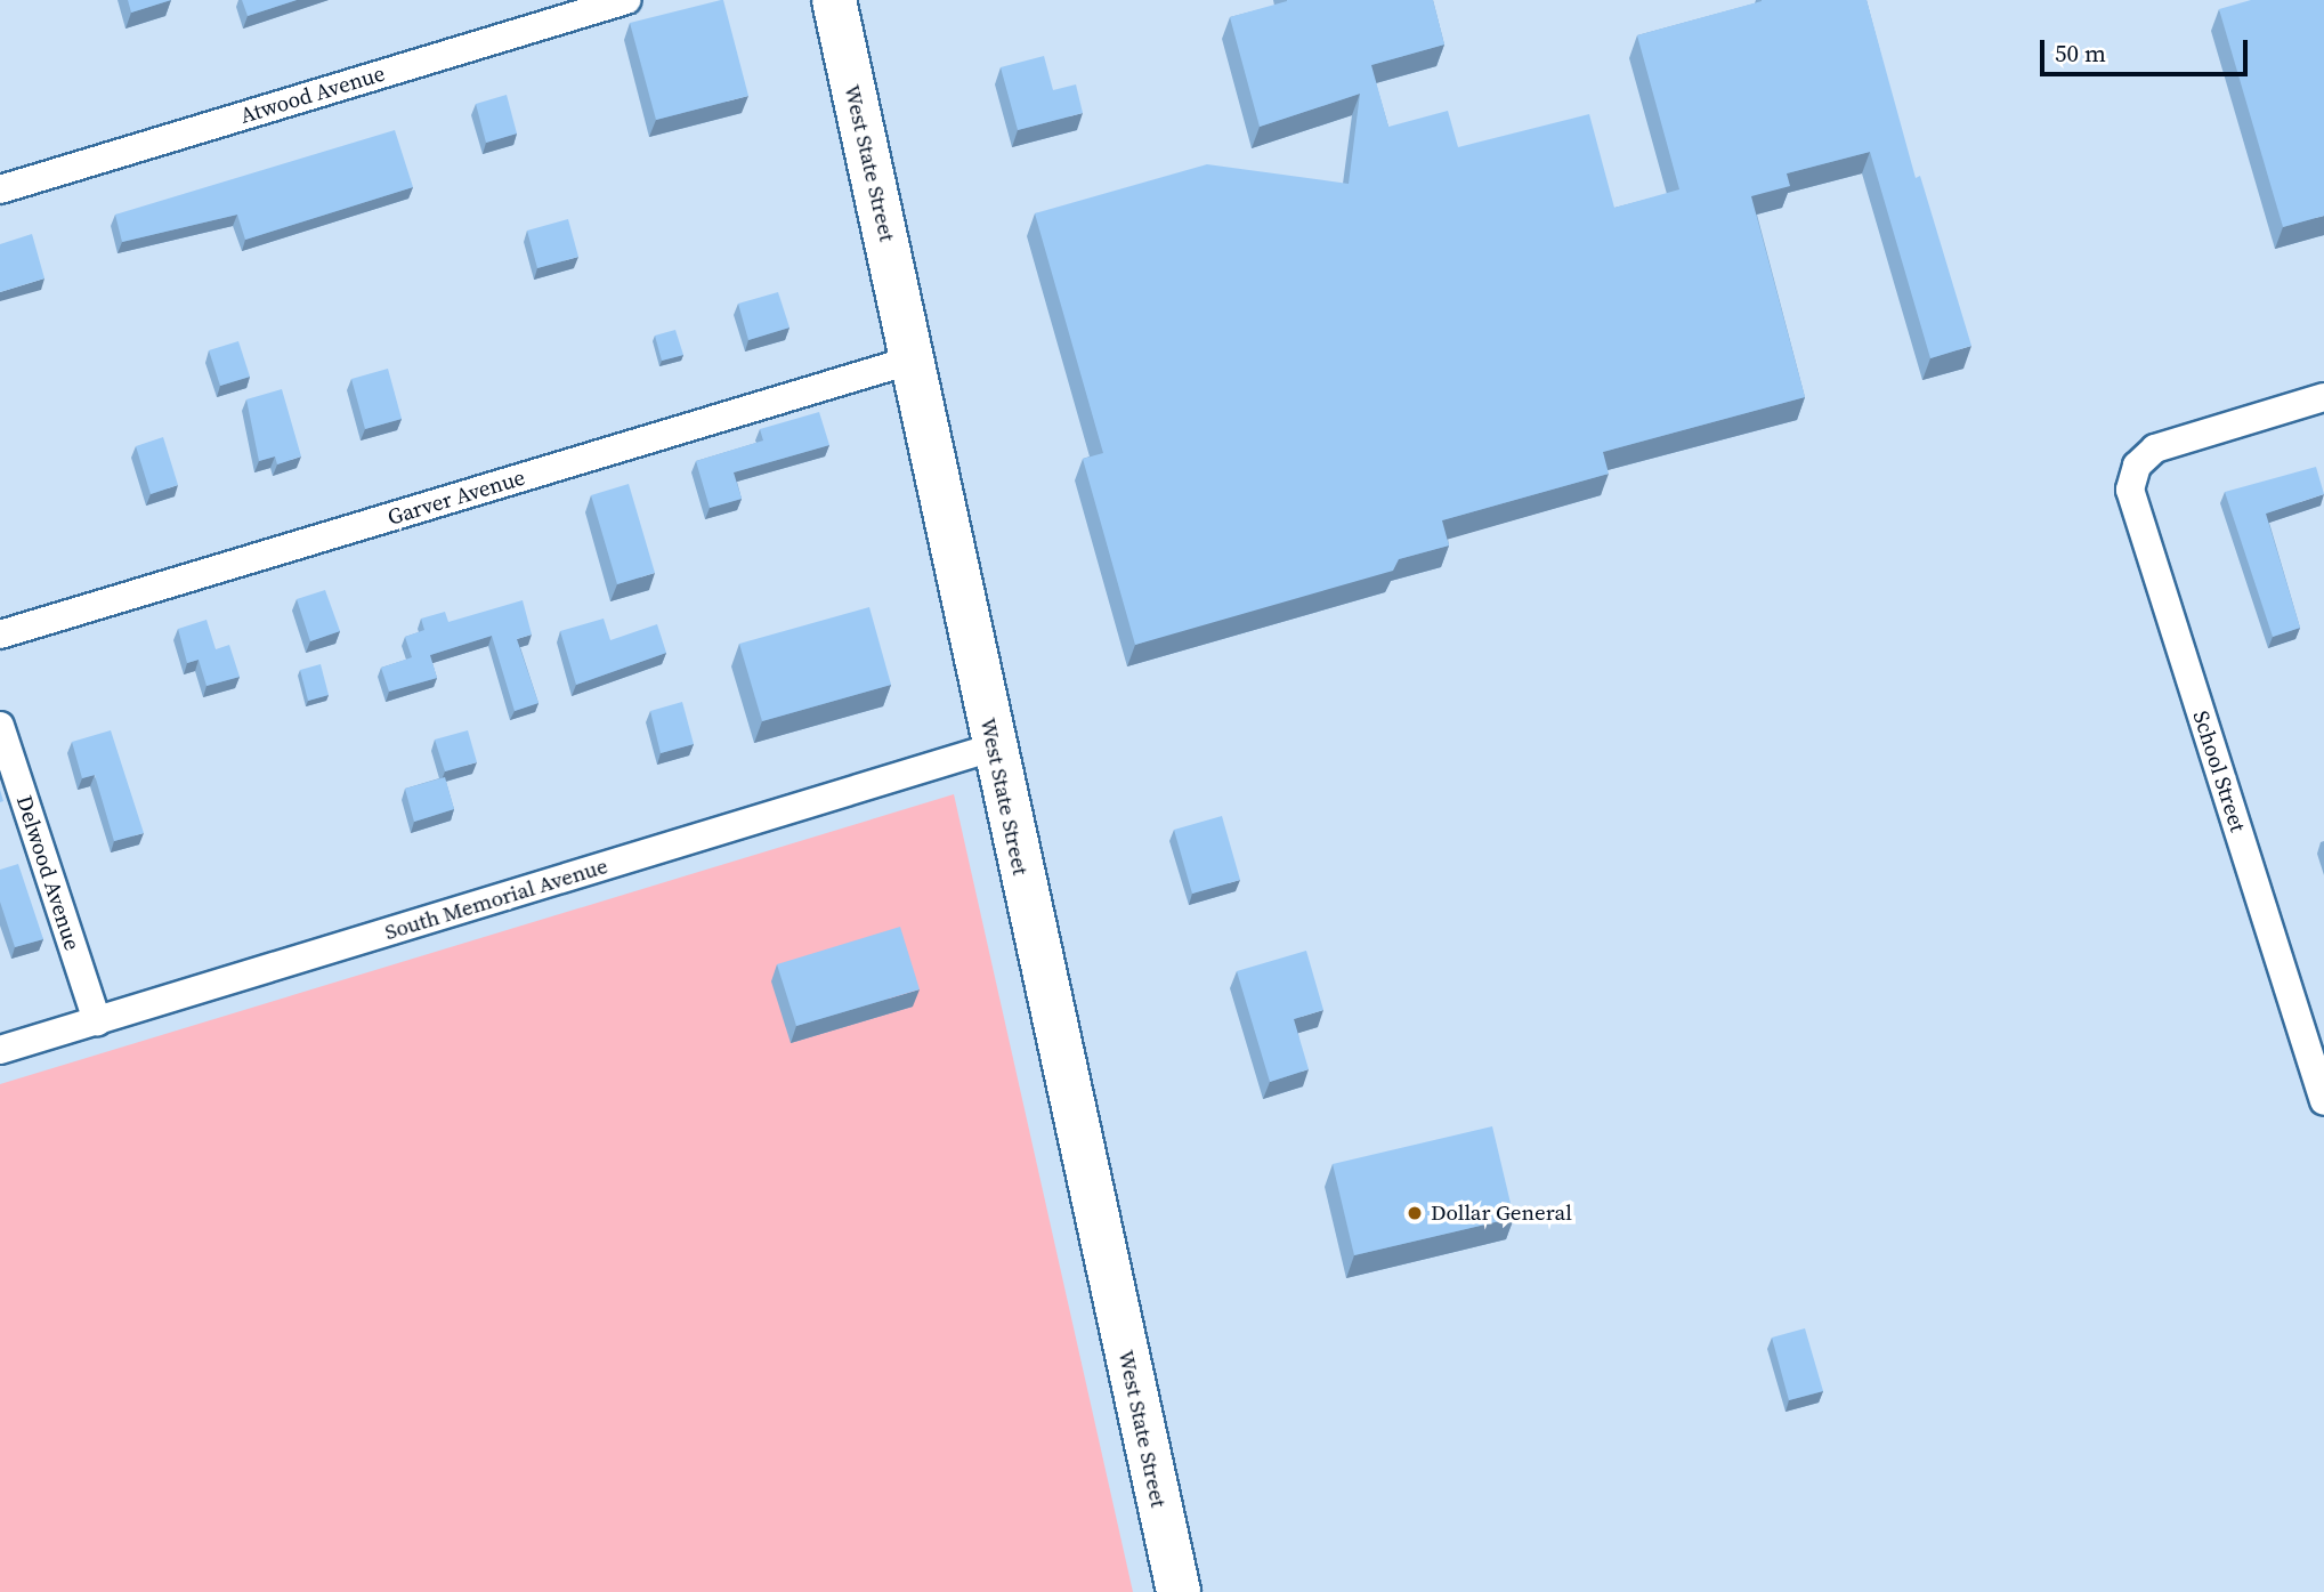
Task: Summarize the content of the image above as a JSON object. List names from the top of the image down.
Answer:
{
  "streets": {
    "main road": ["West State Street"],
    "street": [
      "Atwood Avenue",
      "Garver Avenue",
      "School Street",
      "Delwood Avenue",
      "South Memorial Avenue"
    ]
  },
  "crossings": [
    ["West State Street", "Garver Avenue"],
    ["West State Street", "South Memorial Avenue"],
    ["Delwood Avenue", "South Memorial Avenue"]
  ],
  "places": ["Dollar General"],
  "scale_bar": "50 m"
}
